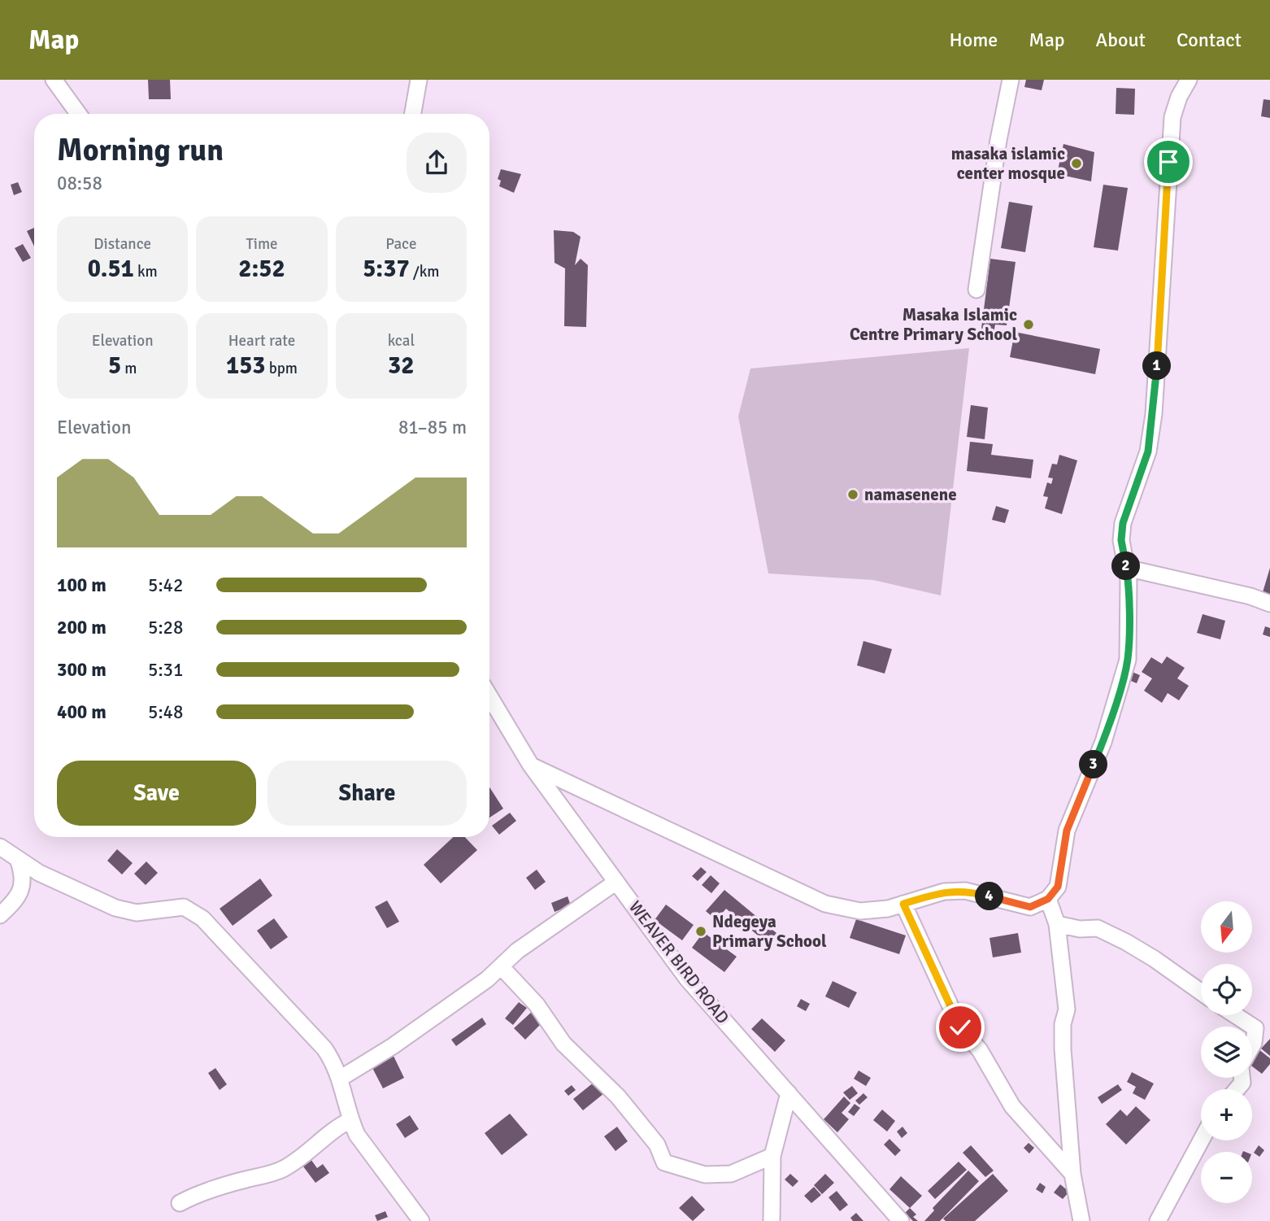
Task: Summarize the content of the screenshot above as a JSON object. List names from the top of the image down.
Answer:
{
  "streets": {
    "street": ["WEAVER BIRD ROAD"]
  },
  "places": [
    "masaka islamic center mosque",
    "Masaka Islamic Centre Primary School",
    "namasenene",
    "Ndegeya Primary School"
  ],
  "north": "bottom",
  "page": {
    "header": "Map",
    "nav": [
      "Home",
      "Map",
      "About",
      "Contact"
    ],
    "heading": ["Morning run", "08:58"],
    "stats": [
      ["Distance", "0.51 km"],
      ["Time", "2:52"],
      ["Pace", "5:37 /km"],
      ["Elevation", "5 m"],
      ["Heart rate", "153 bpm"],
      ["kcal", "32"]
    ],
    "pins": [
      "1",
      "2",
      "3",
      "4"
    ],
    "chart": ["Elevation", "81–85 m"],
    "list": [
      {
        "name": "100 m",
        "note": "5:42"
      },
      {
        "name": "200 m",
        "note": "5:28"
      },
      {
        "name": "300 m",
        "note": "5:31"
      },
      {
        "name": "400 m",
        "note": "5:48"
      }
    ],
    "buttons": ["Save", "Share"],
    "map_buttons": ["+", "−"]
  }
}
